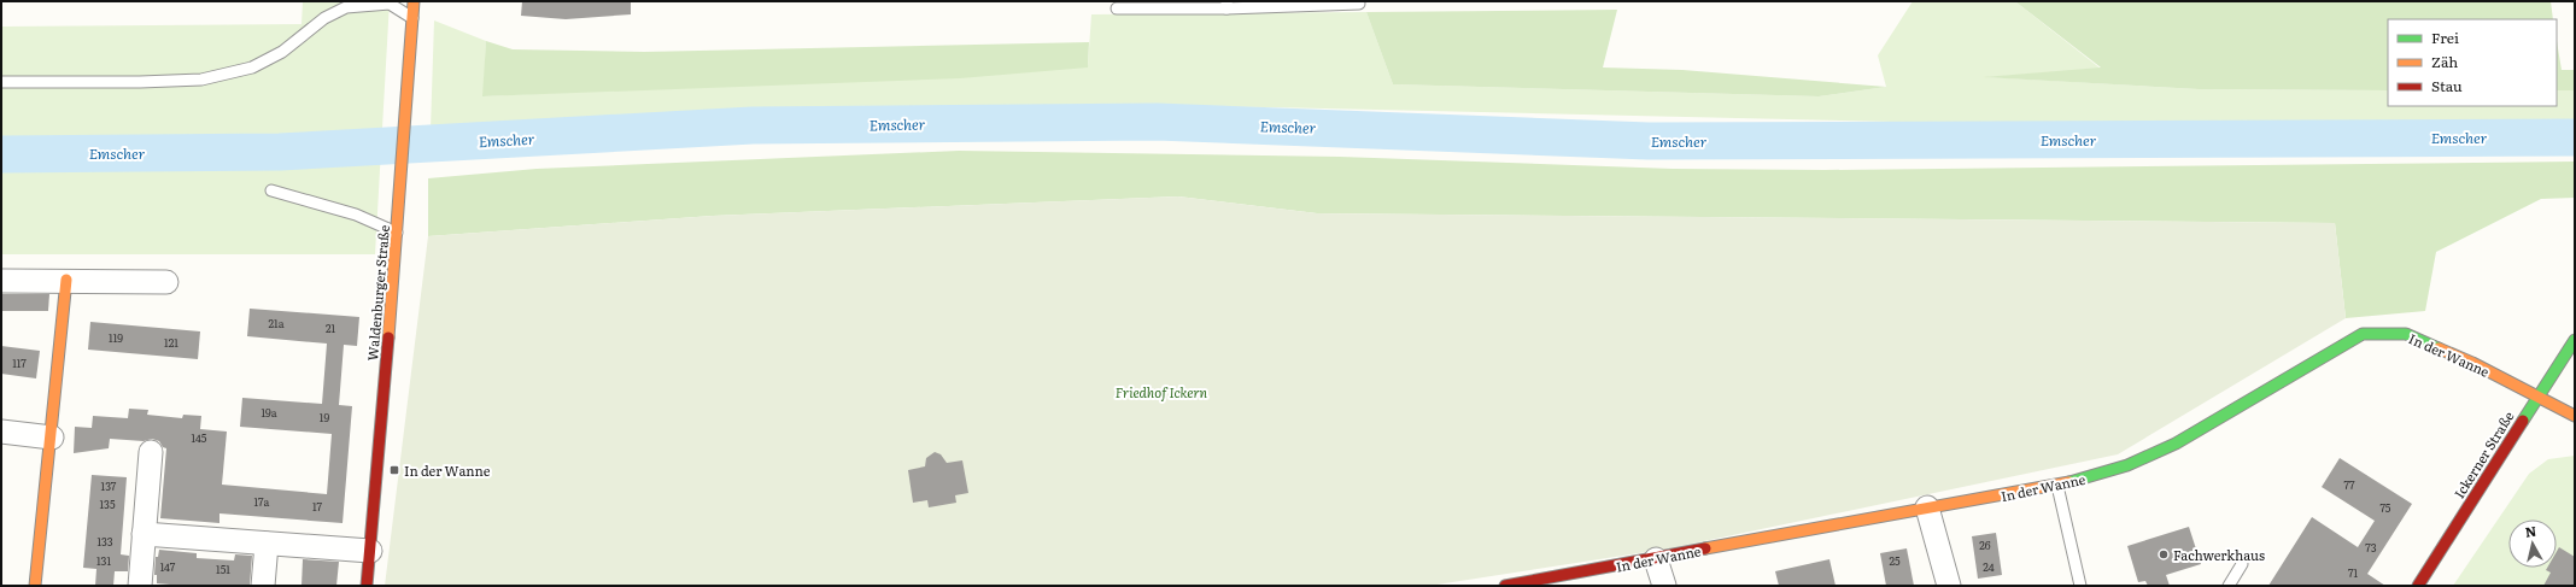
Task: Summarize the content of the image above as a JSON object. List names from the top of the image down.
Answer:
{
  "streets": {
    "street": ["Waldenburger Straße", "In der Wanne", "Ickerner Straße"]
  },
  "crossings": [
    ["In der Wanne", "Ickerner Straße"]
  ],
  "water": ["Emscher"],
  "parks": ["Friedhof Ickern"],
  "places": {
    "transit": ["In der Wanne"],
    "other": ["Fachwerkhaus"]
  },
  "house_numbers": [
    "21a",
    "21",
    "119",
    "121",
    "117",
    "19a",
    "19",
    "145",
    "77",
    "137",
    "17a",
    "135",
    "17",
    "75",
    "133",
    "26",
    "73",
    "131",
    "25",
    "147",
    "24",
    "151",
    "71"
  ],
  "legend": ["Frei", "Zäh", "Stau"],
  "north": "top"
}
